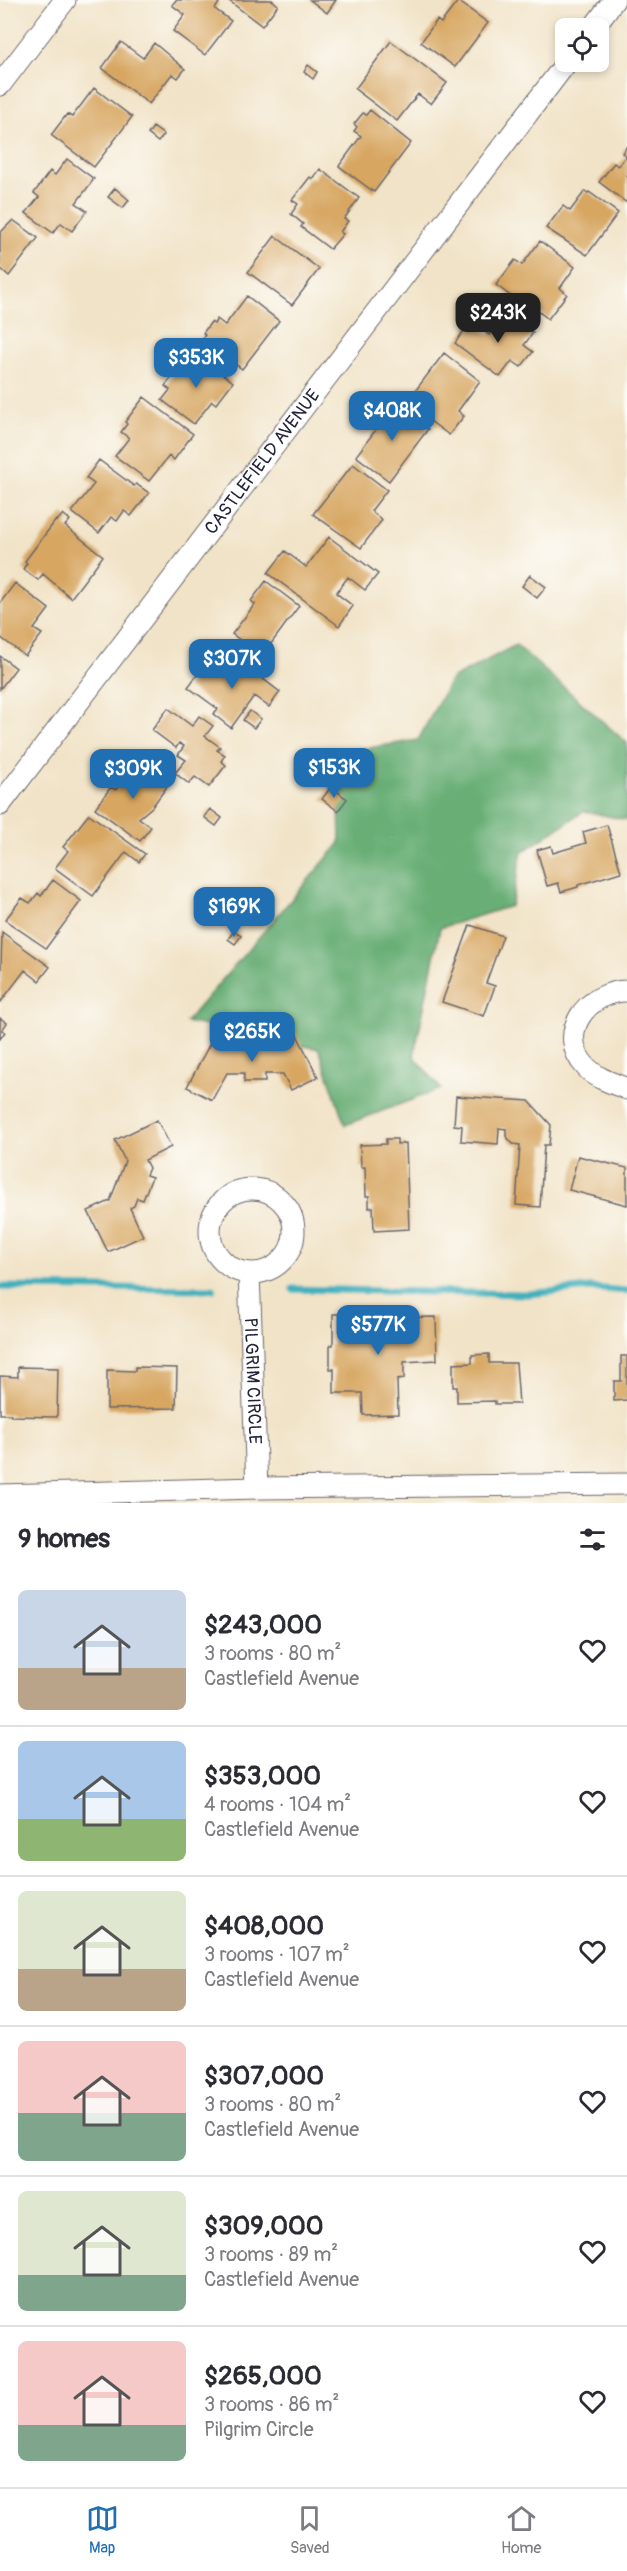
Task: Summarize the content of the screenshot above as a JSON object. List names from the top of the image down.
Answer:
{
  "streets": {
    "street": ["CASTLEFIELD AVENUE", "PILGRIM CIRCLE"]
  },
  "page": {
    "price": [
      "$243K",
      "$353K",
      "$408K",
      "$307K",
      "$153K",
      "$309K",
      "$169K",
      "$265K",
      "$577K"
    ],
    "heading": "9 homes",
    "list": [
      {
        "name": "$243,000",
        "note": "3 rooms · 80 m² · Castlefield Avenue"
      },
      {
        "name": "$353,000",
        "note": "4 rooms · 104 m² · Castlefield Avenue"
      },
      {
        "name": "$408,000",
        "note": "3 rooms · 107 m² · Castlefield Avenue"
      },
      {
        "name": "$307,000",
        "note": "3 rooms · 80 m² · Castlefield Avenue"
      },
      {
        "name": "$309,000",
        "note": "3 rooms · 89 m² · Castlefield Avenue"
      },
      {
        "name": "$265,000",
        "note": "3 rooms · 86 m² · Pilgrim Circle"
      }
    ],
    "tabs": ["Map", "Saved", "Home"]
  }
}
